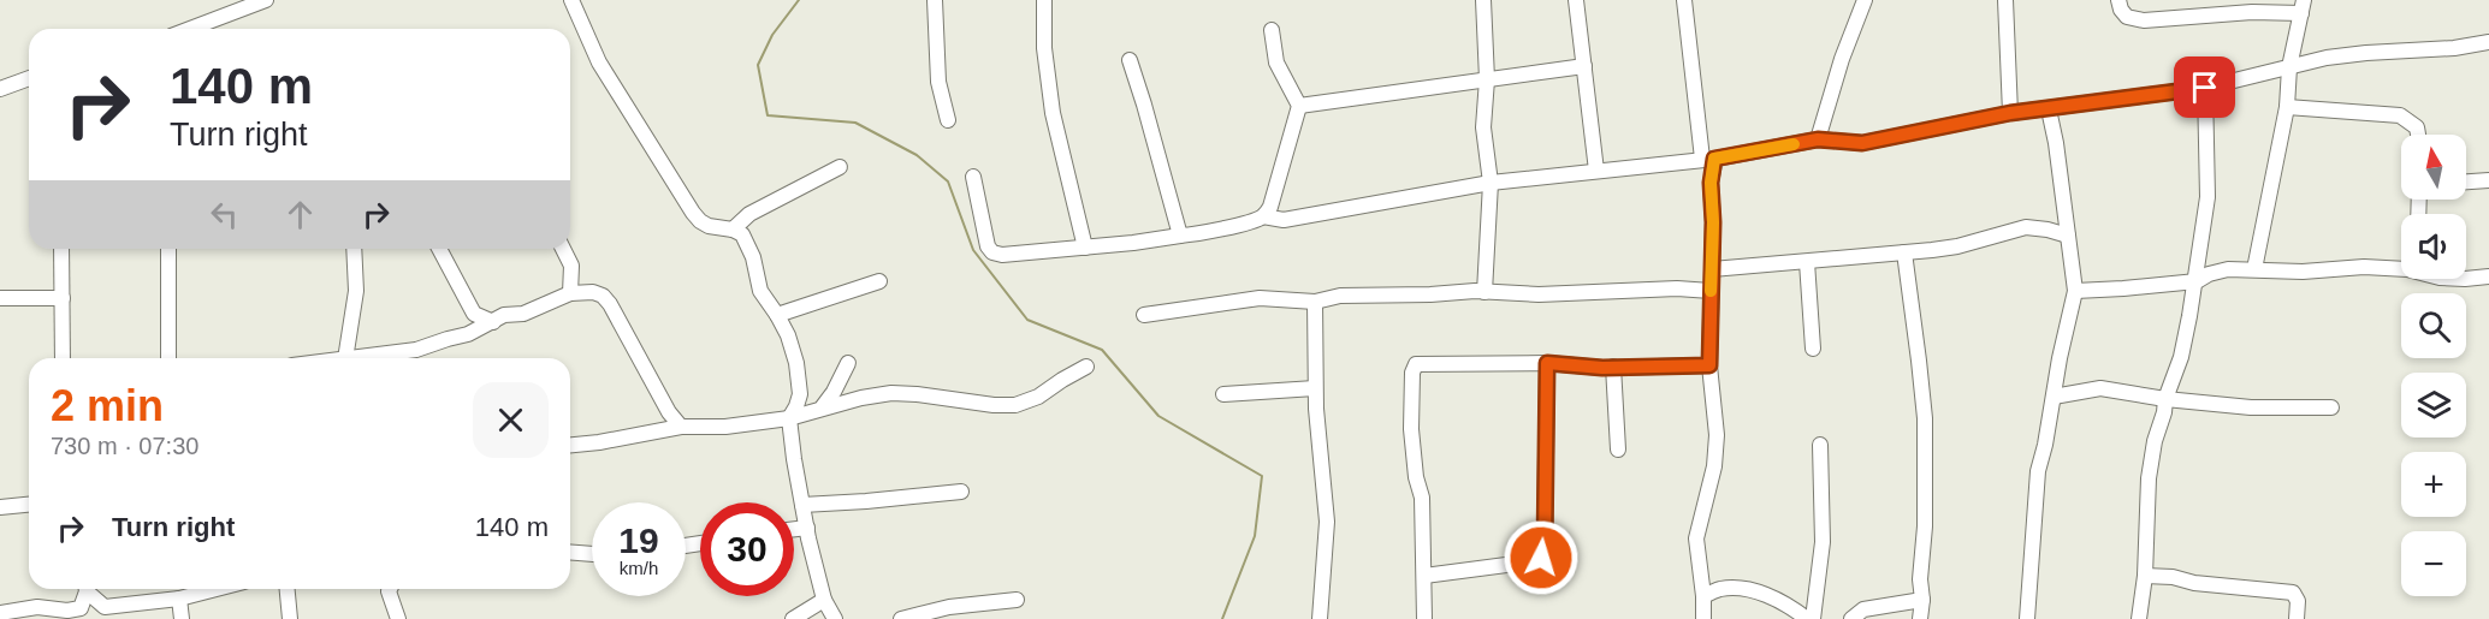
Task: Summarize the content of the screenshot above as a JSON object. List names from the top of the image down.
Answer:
{
  "north": "top",
  "page": {
    "turn": ["140 m", "Turn right"],
    "map_buttons": ["+", "−"],
    "heading": ["2 min", "730 m · 07:30"],
    "list": [
      {
        "name": "Turn right",
        "value": "140 m"
      }
    ],
    "speed": "19 km/h",
    "limit": "30"
  }
}
